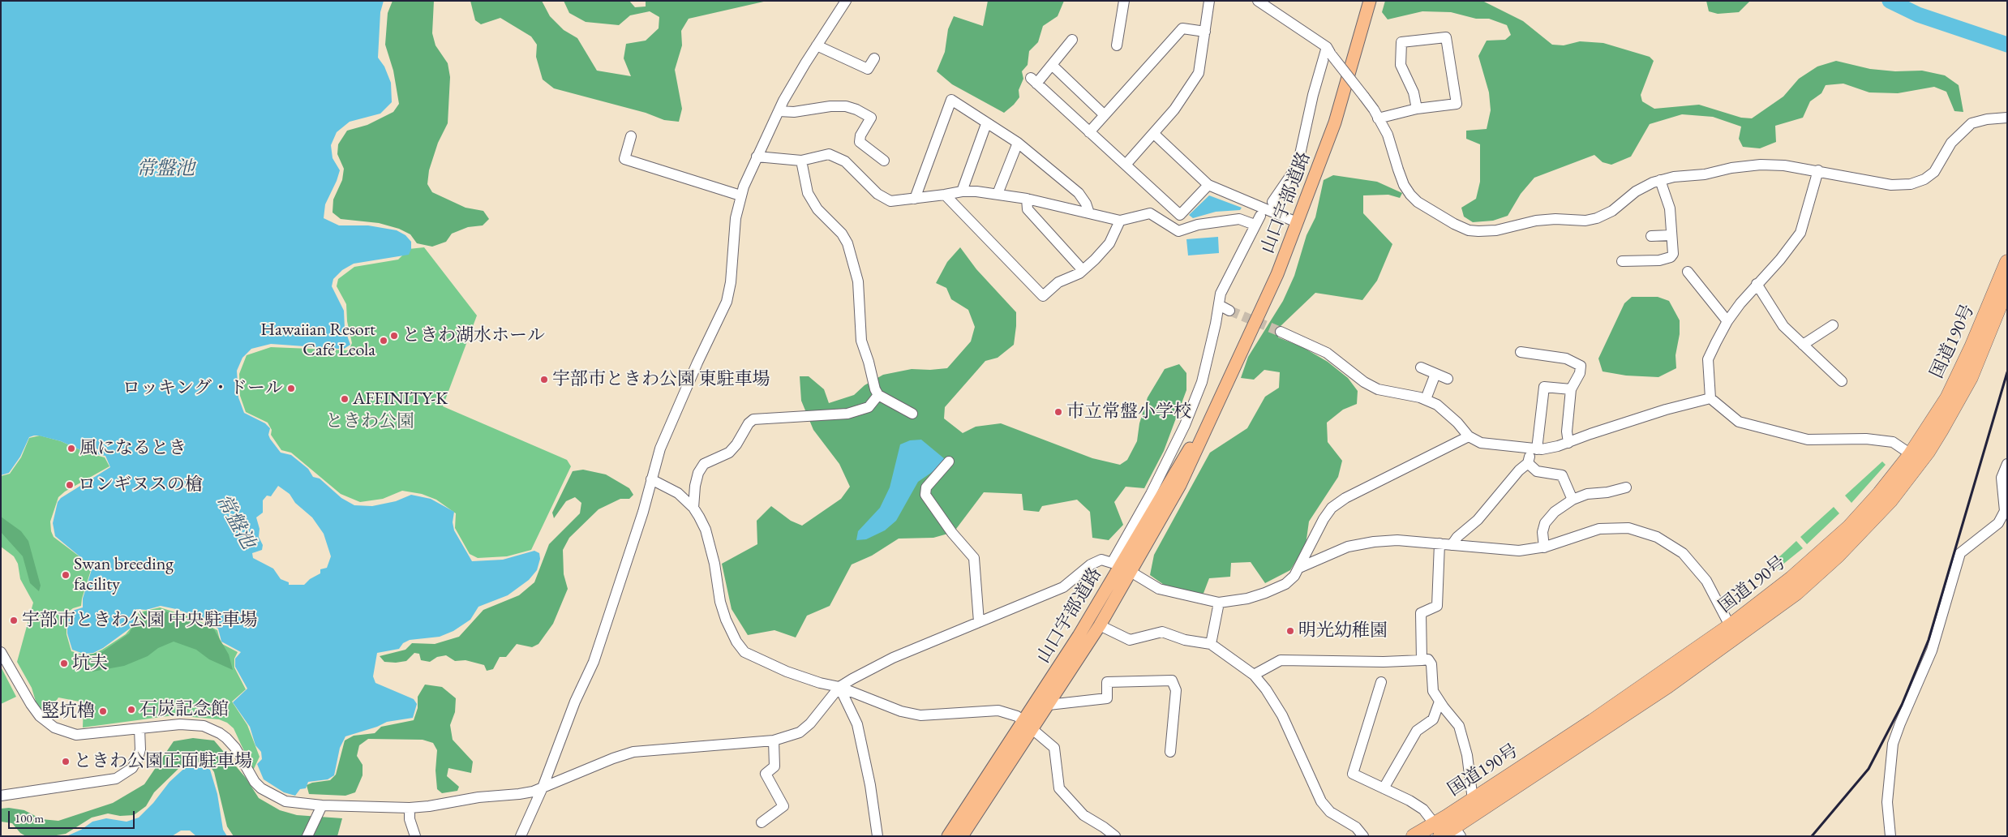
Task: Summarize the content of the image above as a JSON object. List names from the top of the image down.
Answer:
{
  "streets": {
    "highway": ["国道190号"],
    "main road": ["山口宇部道路"]
  },
  "water": ["常盤池"],
  "parks": ["ときわ公園"],
  "places": [
    "ときわ湖水ホール",
    "Hawaiian Resort Café Leola",
    "宇部市ときわ公園 東駐車場",
    "ロッキング・ドール",
    "AFFINITY-K",
    "市立常盤小学校",
    "風になるとき",
    "ロンギヌスの槍",
    "Swan breeding facility",
    "宇部市ときわ公園 中央駐車場",
    "明光幼稚園",
    "坑夫",
    "石炭記念館",
    "竪坑櫓",
    "ときわ公園正面駐車場"
  ],
  "scale_bar": "100 m"
}
